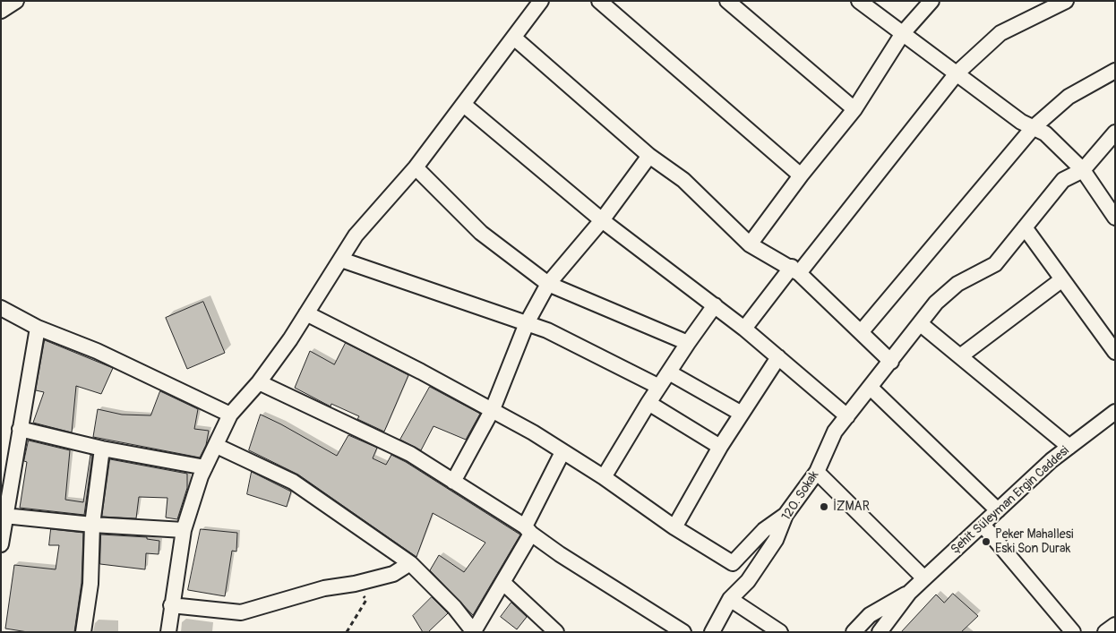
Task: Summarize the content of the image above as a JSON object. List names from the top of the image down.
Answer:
{
  "streets": {
    "street": ["120. Sokak", "Şehit Süleyman Ergin Caddesi"]
  },
  "places": ["İZMAR", "Peker Mahallesi Eski Son Durak"]
}
